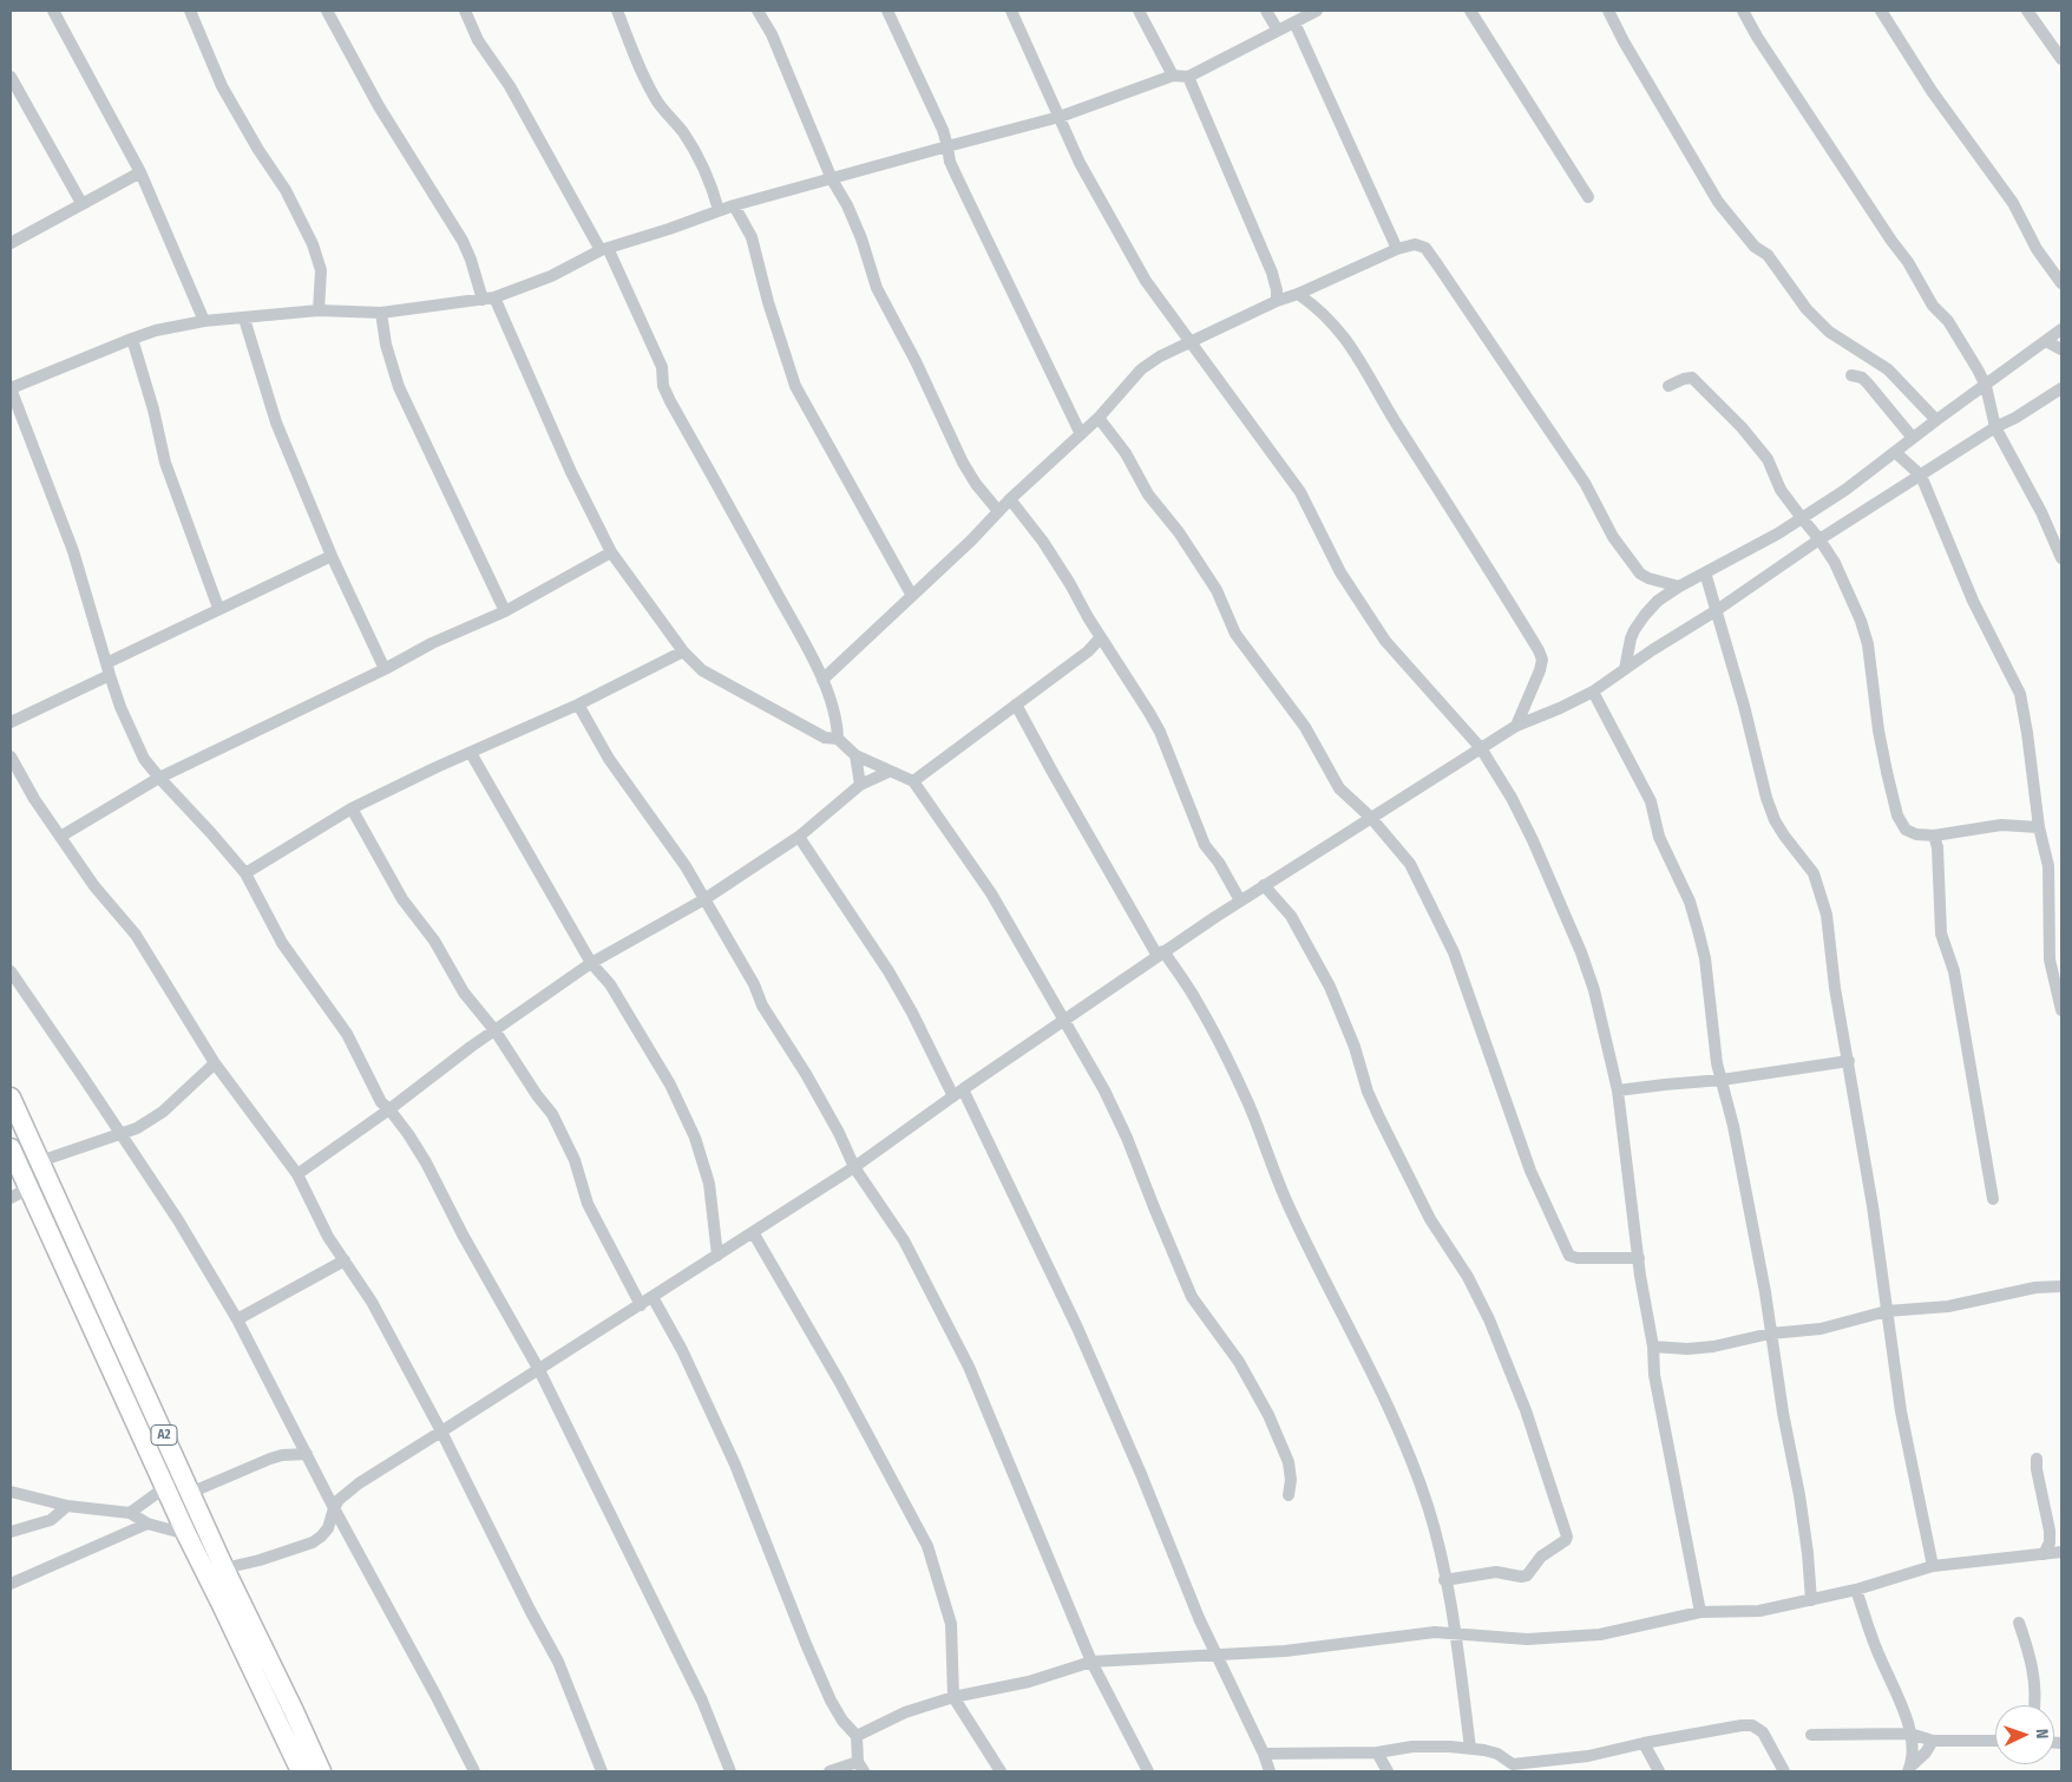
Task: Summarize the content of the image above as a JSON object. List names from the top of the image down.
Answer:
{
  "streets": {
    "highway": ["A2"]
  },
  "north": "right"
}
